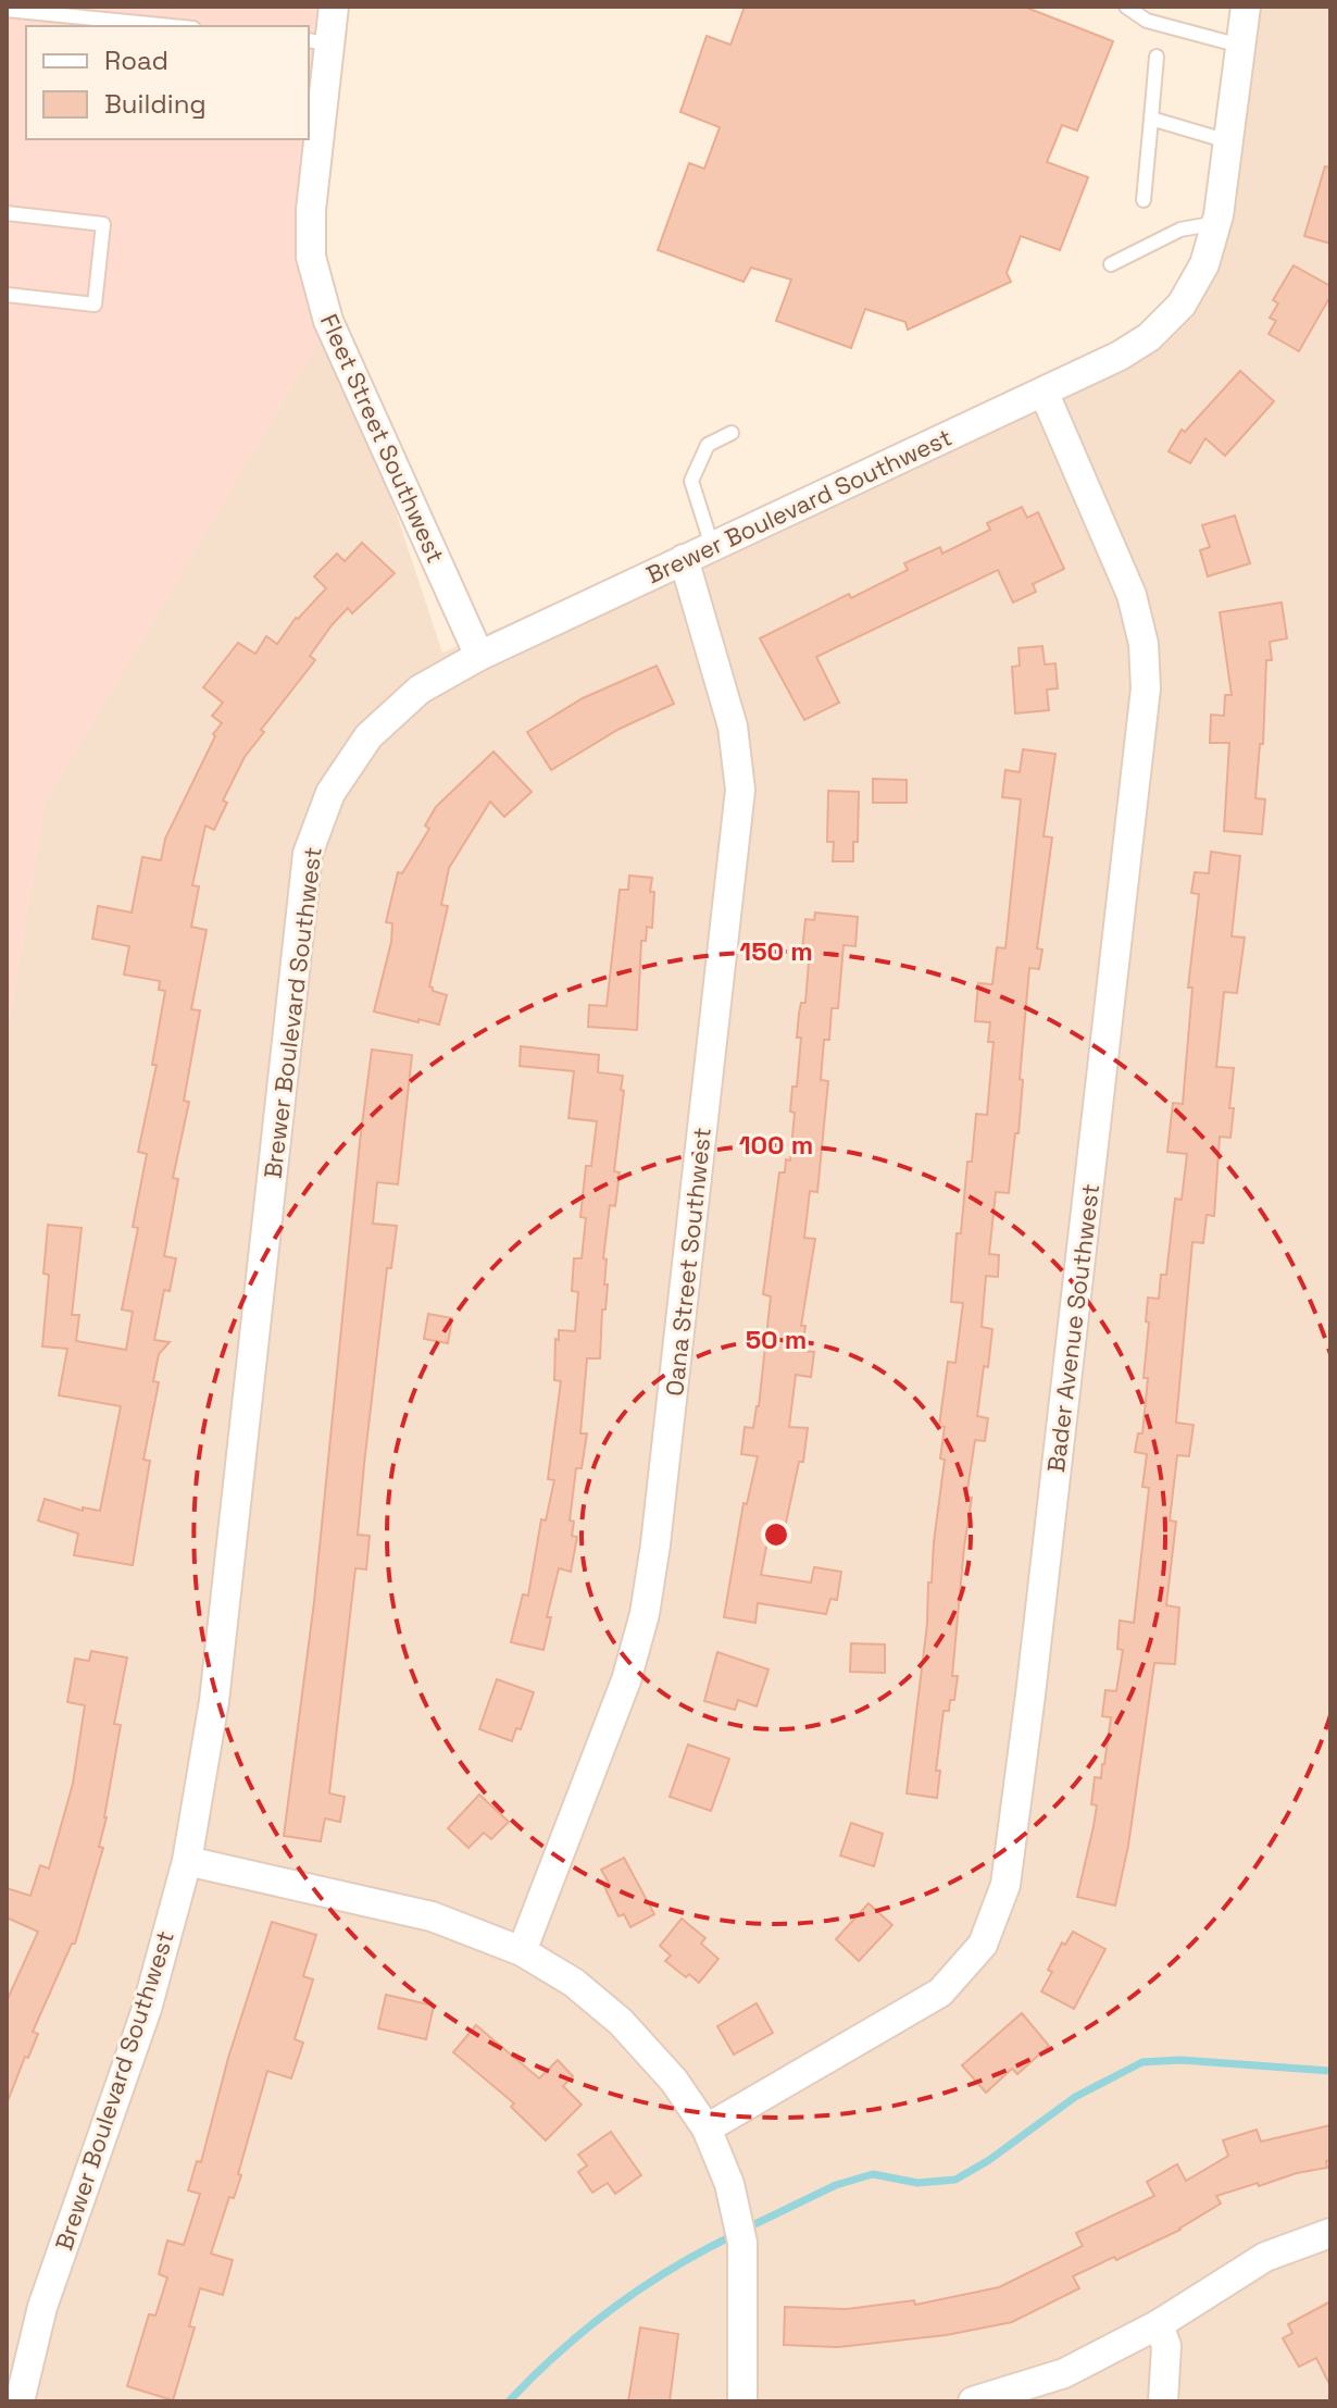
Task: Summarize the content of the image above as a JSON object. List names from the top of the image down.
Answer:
{
  "streets": {
    "street": [
      "Fleet Street Southwest",
      "Brewer Boulevard Southwest",
      "Oana Street Southwest",
      "Bader Avenue Southwest"
    ]
  },
  "crossings": [
    ["Fleet Street Southwest", "Brewer Boulevard Southwest"],
    ["Brewer Boulevard Southwest", "Oana Street Southwest"],
    ["Brewer Boulevard Southwest", "Bader Avenue Southwest"]
  ],
  "legend": ["Road", "Building"],
  "rings": ["150 m", "100 m", "50 m"]
}
